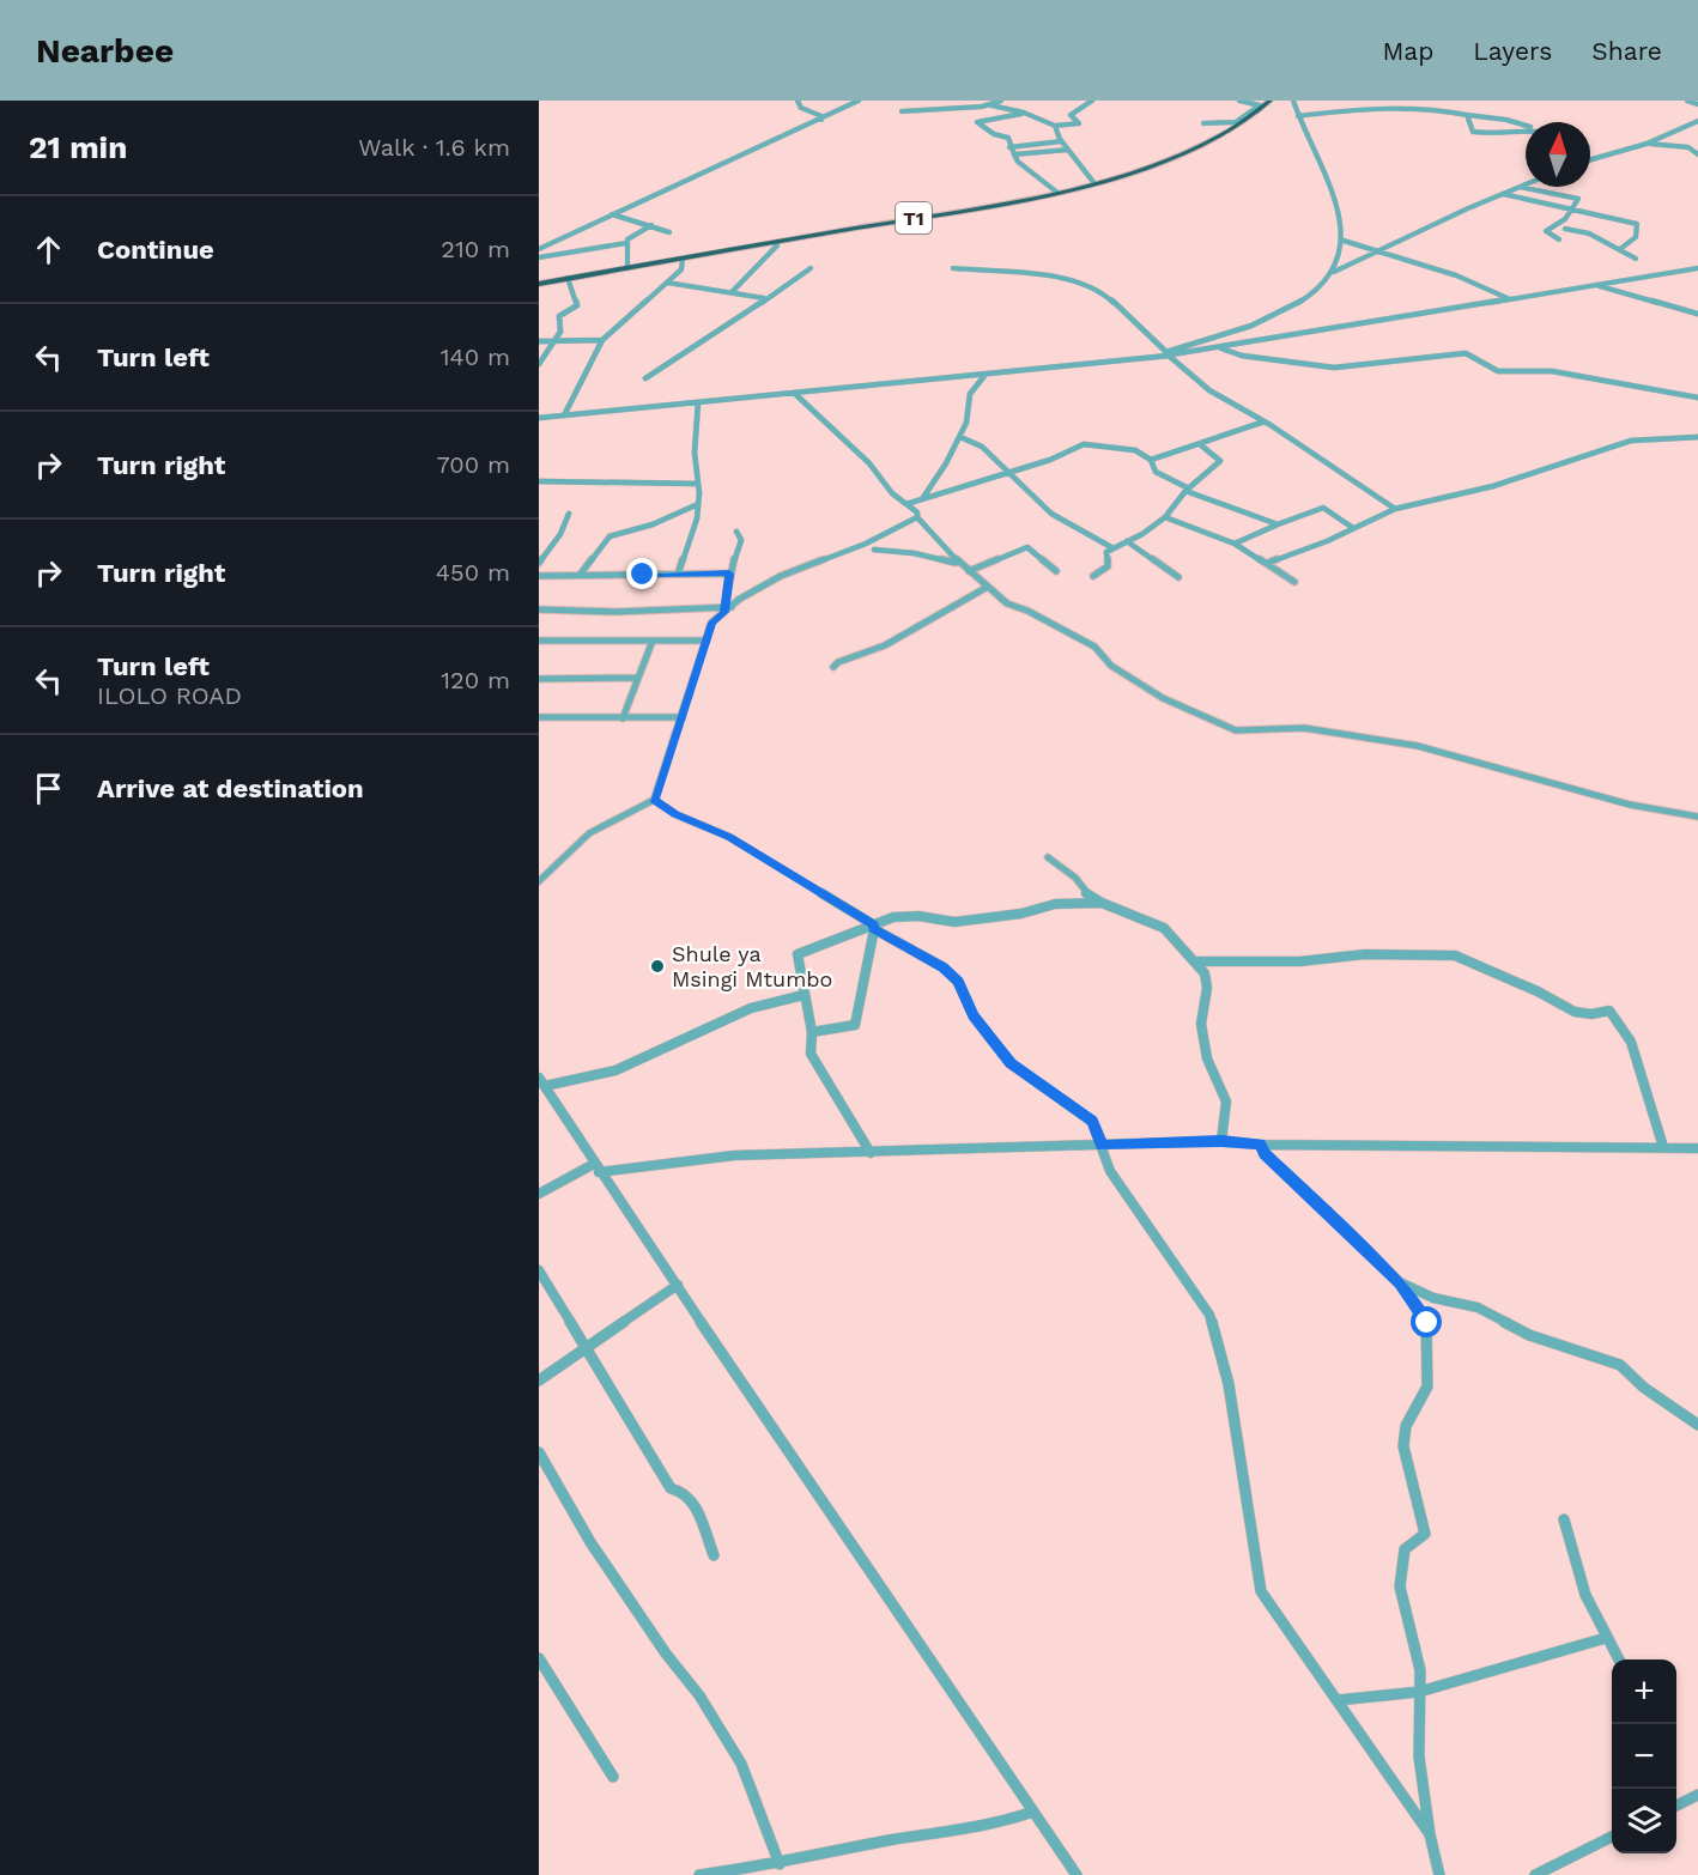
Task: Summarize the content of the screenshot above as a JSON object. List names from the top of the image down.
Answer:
{
  "streets": {
    "highway": ["T1"]
  },
  "places": ["Shule ya Msingi Mtumbo"],
  "north": "top",
  "page": {
    "header": "Nearbee",
    "nav": ["Map", "Layers", "Share"],
    "heading": ["21 min", "Walk · 1.6 km"],
    "list": [
      ["Continue", "210 m"],
      ["Turn left", "140 m"],
      ["Turn right", "700 m"],
      ["Turn right", "450 m"],
      ["Turn left", "ILOLO ROAD", "120 m"],
      "Arrive at destination"
    ],
    "map_buttons": ["+", "−"]
  }
}
